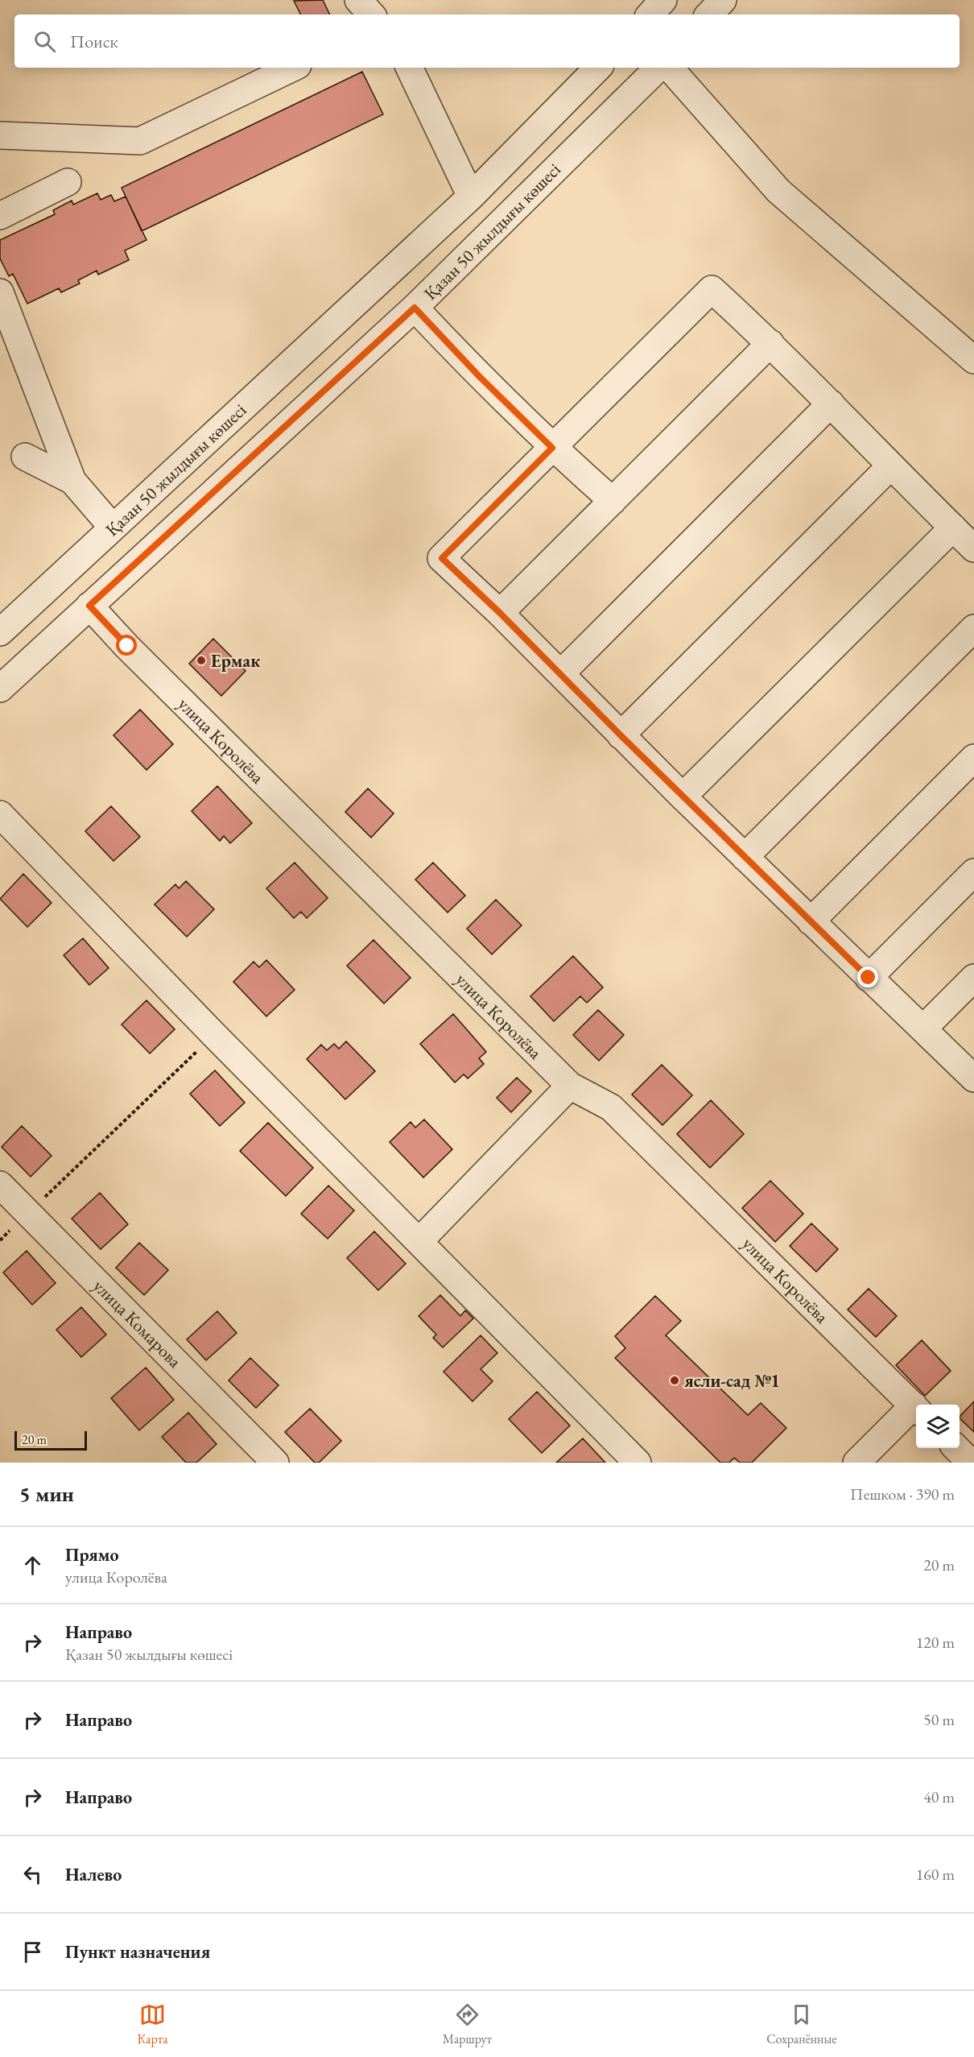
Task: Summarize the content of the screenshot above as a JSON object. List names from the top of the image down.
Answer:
{
  "streets": {
    "street": ["Қазан 50 жылдығы көшесі", "улица Королёва", "улица Комарова"]
  },
  "crossings": [
    ["Қазан 50 жылдығы көшесі", "улица Королёва"]
  ],
  "places": ["Ермак", "ясли-сад №1"],
  "scale_bar": "20 m",
  "page": {
    "search": "Поиск",
    "scale": "20 m",
    "heading": ["5 мин", "Пешком · 390 m"],
    "list": [
      ["Прямо", "улица Королёва", "20 m"],
      ["Направо", "Қазан 50 жылдығы көшесі", "120 m"],
      ["Направо", "50 m"],
      ["Направо", "40 m"],
      ["Налево", "160 m"],
      "Пункт назначения"
    ],
    "nav": ["Карта", "Маршрут", "Сохранённые"]
  }
}
